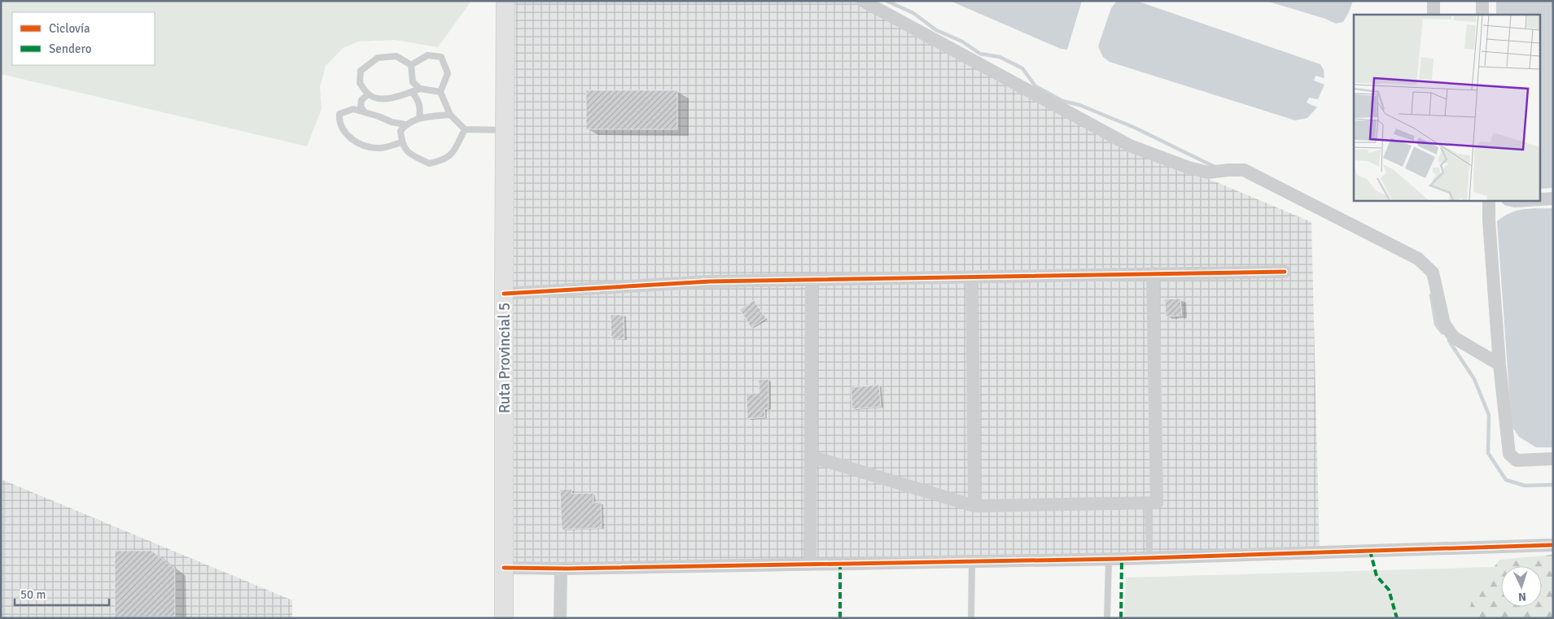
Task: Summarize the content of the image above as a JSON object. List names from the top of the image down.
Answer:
{
  "streets": {
    "main road": ["Ruta Provincial 5"]
  },
  "legend": ["Ciclovía", "Sendero"],
  "scale_bar": "50 m",
  "north": "bottom"
}
